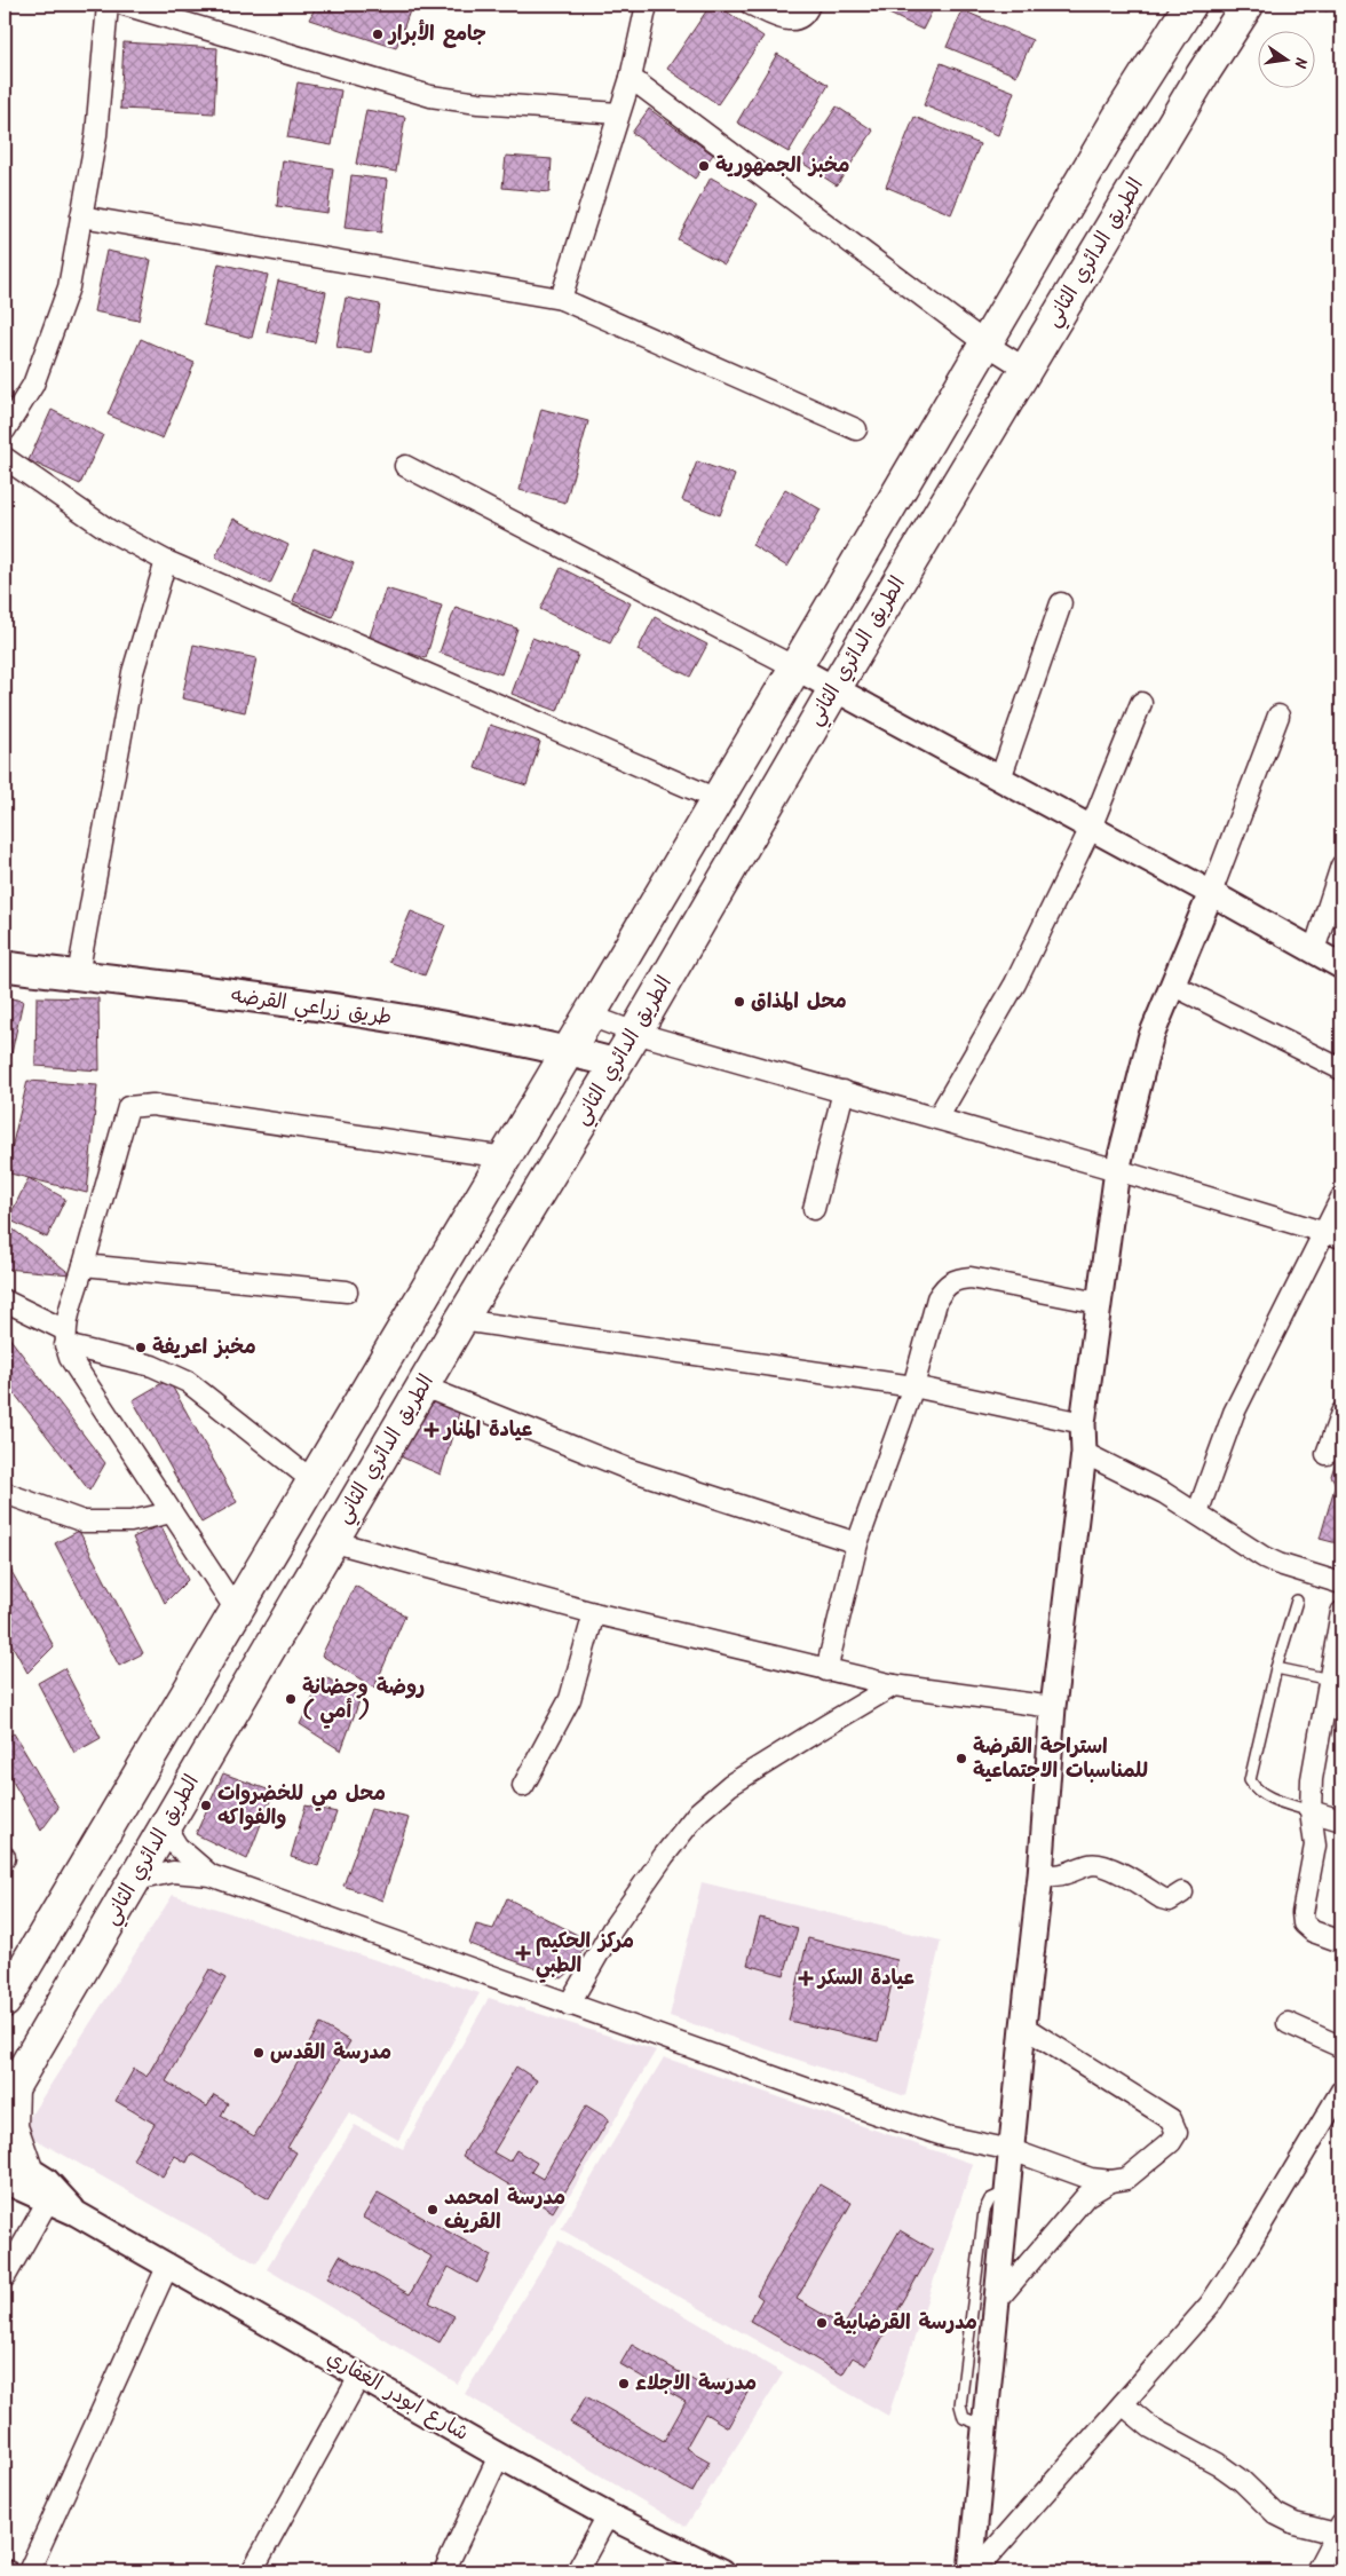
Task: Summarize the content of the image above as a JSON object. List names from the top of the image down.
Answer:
{
  "streets": {
    "main road": ["الطريق الدائري الثاني", "طريق زراعي القرضه"],
    "street": ["شارع ابودر الغفاري"]
  },
  "crossings": [
    ["الطريق الدائري الثاني", "طريق زراعي القرضه"]
  ],
  "places": {
    "other": [
      "جامع الأبرار",
      "مخبز الجمهورية",
      "محل المذاق",
      "مخبز اعريفة",
      "روضة وحضانة ( أمي )",
      "استراحة القرضة للمناسبات الاجتماعية",
      "محل مي للخضروات والفواكه",
      "مدرسة القدس",
      "مدرسة امحمد القريف",
      "مدرسة القرضابية",
      "مدرسة الاجلاء"
    ],
    "health": ["عيادة المنار", "مركز الحكيم الطبي", "عيادة السكر"]
  },
  "north": "right"
}
